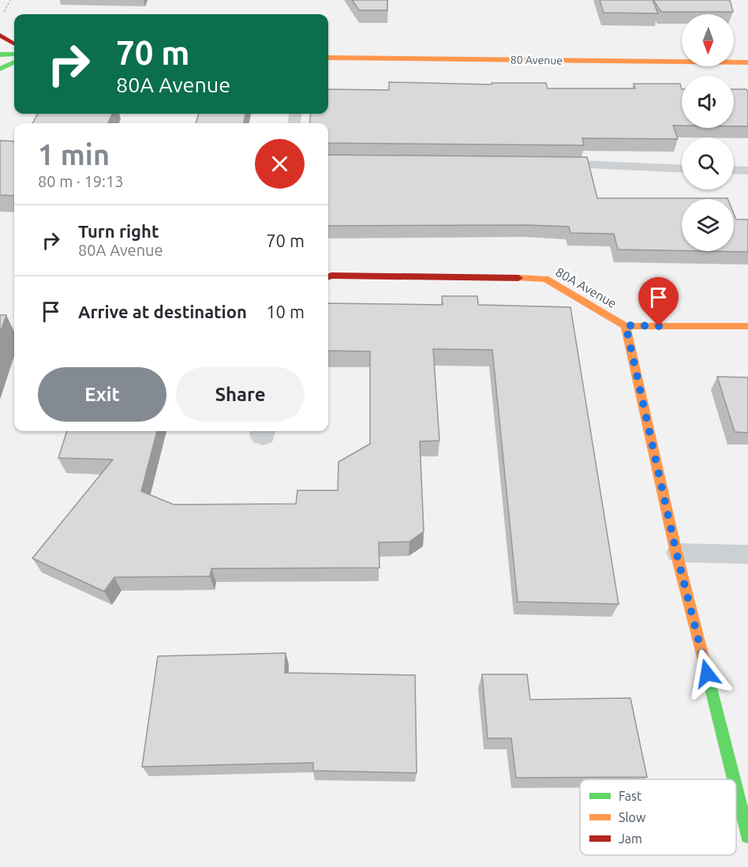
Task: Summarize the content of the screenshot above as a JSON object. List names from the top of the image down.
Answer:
{
  "streets": {
    "street": ["80 Avenue", "80A Avenue"]
  },
  "legend": ["Fast", "Slow", "Jam"],
  "north": "bottom",
  "page": {
    "turn": ["70 m", "80A Avenue"],
    "heading": ["1 min", "80 m · 19:13"],
    "list": [
      {
        "name": "Turn right",
        "note": "80A Avenue",
        "value": "70 m"
      },
      {
        "name": "Arrive at destination",
        "value": "10 m"
      }
    ],
    "buttons": ["Exit", "Share"]
  }
}
